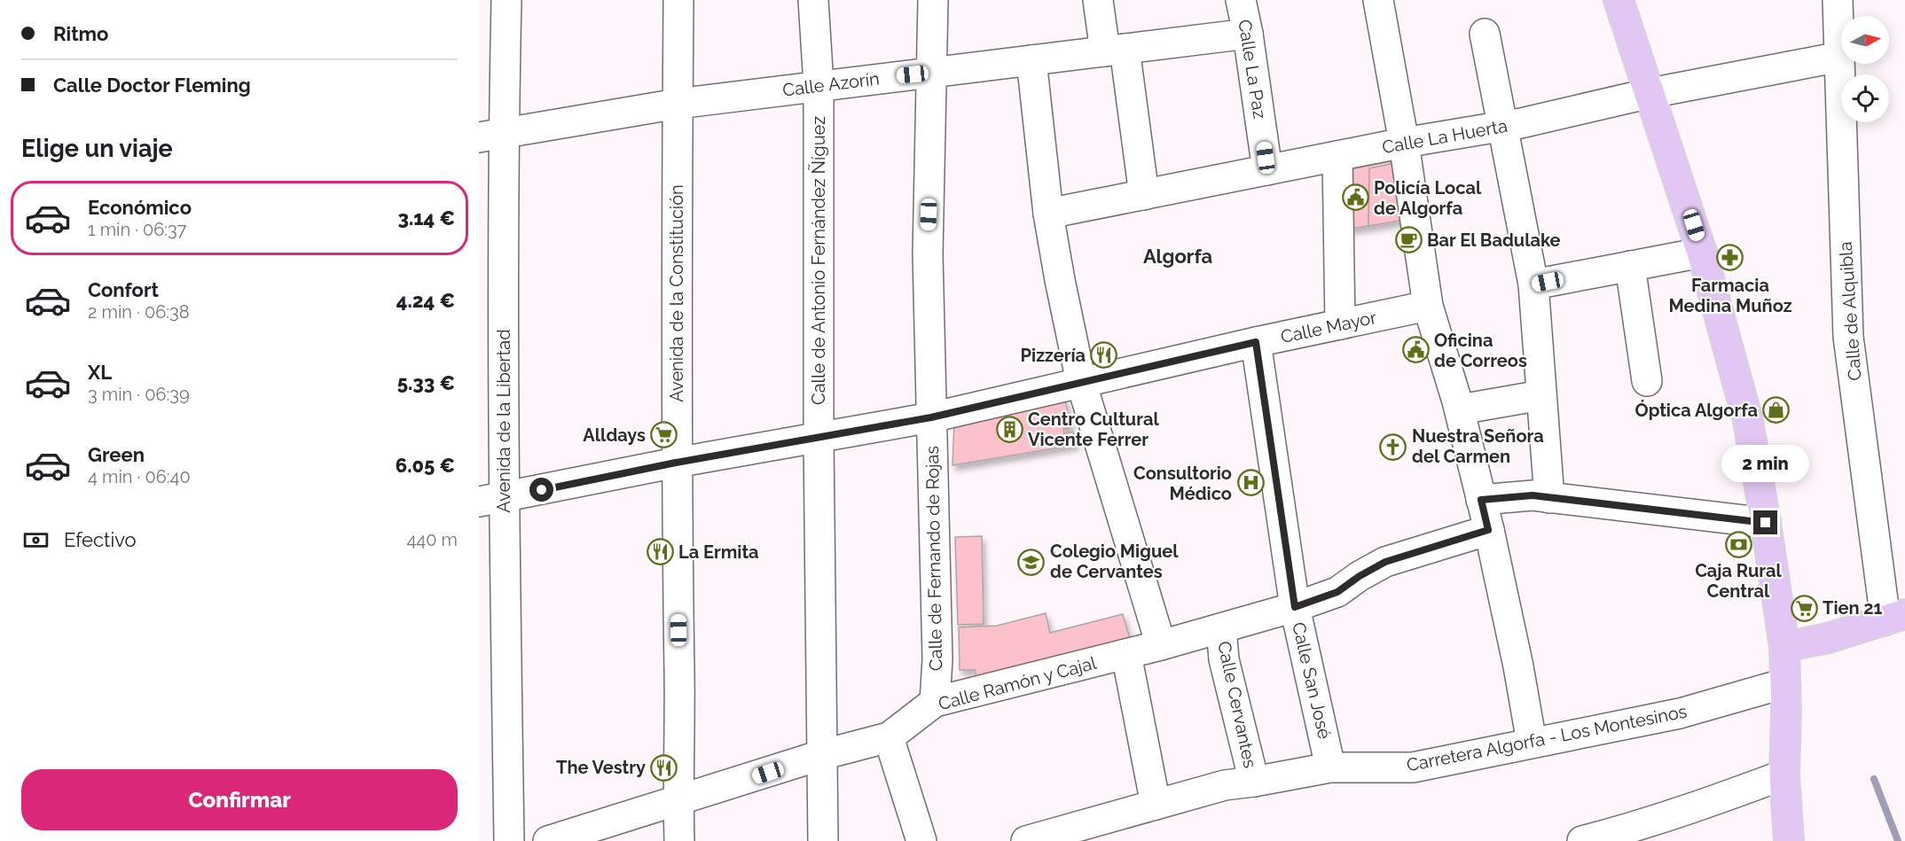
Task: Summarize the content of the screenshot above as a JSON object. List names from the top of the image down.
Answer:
{
  "streets": {
    "street": [
      "Calle La Paz",
      "Calle Azorín",
      "Calle La Huerta",
      "Calle de Antonio Fernández Ñíguez",
      "Avenida de la Constitución",
      "Calle de Alquibla",
      "Calle Mayor",
      "Avenida de la Libertad",
      "Calle de Fernando de Rojas",
      "Calle San José",
      "Calle Ramón y Cajal",
      "Calle Cervantes",
      "Carretera Algorfa - Los Montesinos"
    ]
  },
  "crossings": [
    ["Calle La Paz", "Calle Azorín"],
    ["Calle La Paz", "Calle La Huerta"],
    ["Calle Azorín", "Calle de Antonio Fernández Ñíguez"],
    ["Calle Azorín", "Avenida de la Constitución"],
    ["Calle Azorín", "Avenida de la Libertad"],
    ["Calle Azorín", "Calle de Fernando de Rojas"],
    ["Calle La Huerta", "Calle de Alquibla"],
    ["Calle de Antonio Fernández Ñíguez", "Calle Mayor"],
    ["Calle de Antonio Fernández Ñíguez", "Calle Ramón y Cajal"],
    ["Avenida de la Constitución", "Calle Mayor"],
    ["Avenida de la Constitución", "Calle Ramón y Cajal"],
    ["Calle Mayor", "Avenida de la Libertad"],
    ["Calle Mayor", "Calle de Fernando de Rojas"],
    ["Calle Mayor", "Calle San José"],
    ["Calle de Fernando de Rojas", "Calle Ramón y Cajal"],
    ["Calle San José", "Calle Ramón y Cajal"],
    ["Calle San José", "Carretera Algorfa - Los Montesinos"],
    ["Calle Ramón y Cajal", "Calle Cervantes"],
    ["Calle Cervantes", "Carretera Algorfa - Los Montesinos"]
  ],
  "districts": ["Algorfa"],
  "places": {
    "public building": ["Policía Local de Algorfa", "Oficina de Correos"],
    "cafe": ["Bar El Badulake"],
    "pharmacy": ["Farmacia Medina Muñoz"],
    "restaurant": ["Pizzería", "La Ermita", "The Vestry"],
    "shop": ["Óptica Algorfa"],
    "building": ["Centro Cultural Vicente Ferrer"],
    "supermarket": ["Alldays", "Tien 21"],
    "church": ["Nuestra Señora del Carmen"],
    "hospital": ["Consultorio Médico"],
    "bank": ["Caja Rural Central"],
    "school or university": ["Colegio Miguel de Cervantes"]
  },
  "north": "right",
  "page": {
    "banner": ["Ritmo", "Calle Doctor Fleming"],
    "heading": "Elige un viaje",
    "list": [
      {
        "name": "Económico",
        "note": "1 min · 06:37",
        "value": "3.14 €"
      },
      {
        "name": "Confort",
        "note": "2 min · 06:38",
        "value": "4.24 €"
      },
      {
        "name": "XL",
        "note": "3 min · 06:39",
        "value": "5.33 €"
      },
      {
        "name": "Green",
        "note": "4 min · 06:40",
        "value": "6.05 €"
      }
    ],
    "bubble": "2 min",
    "pay": ["Efectivo", "440 m"],
    "buttons": "Confirmar"
  }
}
